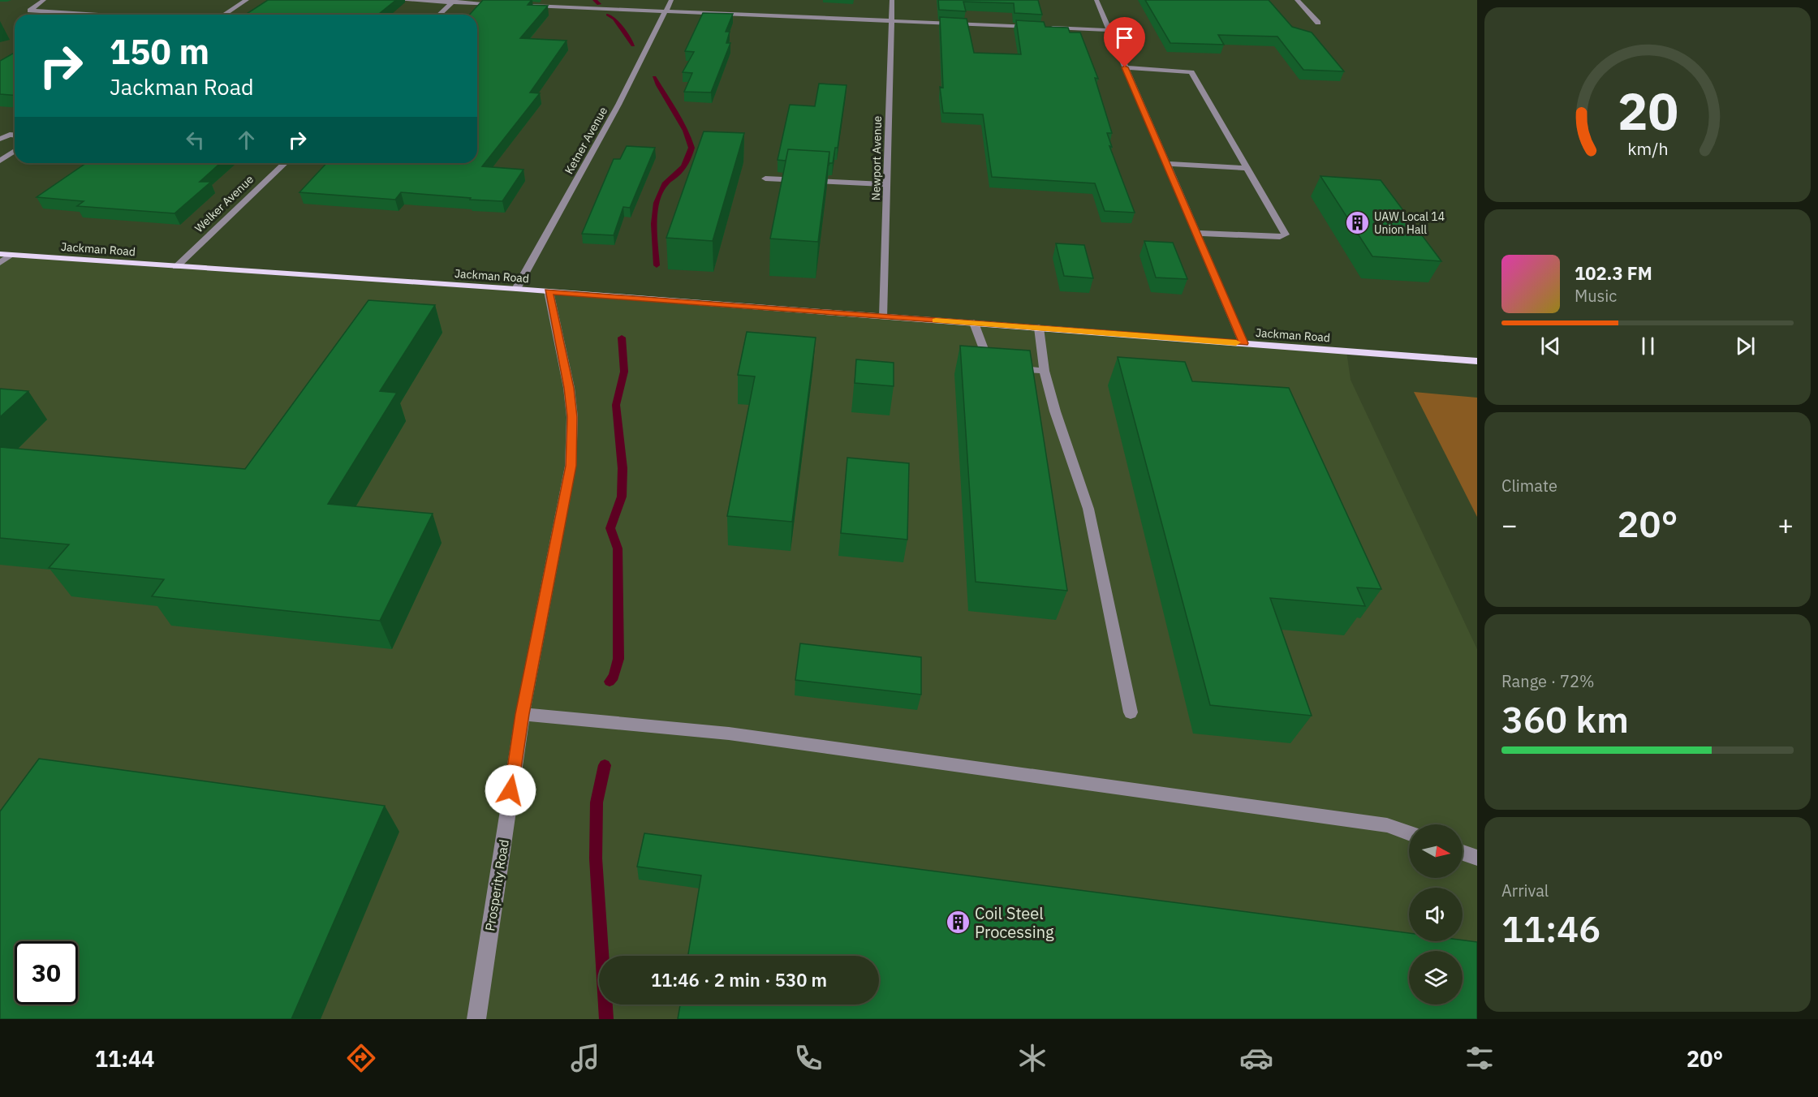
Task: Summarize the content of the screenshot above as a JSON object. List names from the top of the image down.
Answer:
{
  "streets": {
    "main road": ["Jackman Road"],
    "street": [
      "Ketner Avenue",
      "Newport Avenue",
      "Welker Avenue",
      "Prosperity Road"
    ]
  },
  "crossings": [
    ["Ketner Avenue", "Jackman Road"],
    ["Newport Avenue", "Jackman Road"],
    ["Welker Avenue", "Jackman Road"],
    ["Jackman Road", "Prosperity Road"]
  ],
  "places": {
    "building": ["UAW Local 14 Union Hall", "Coil Steel Processing"]
  },
  "north": "right",
  "page": {
    "turn": ["150 m", "Jackman Road"],
    "song": ["102.3 FM", "Music"],
    "tile": [
      "Climate",
      ["Range · 72%", "360 km"],
      ["Arrival", "11:46"]
    ],
    "heat": ["−", "20°", "+"],
    "limit": "30",
    "trip": "11:46 · 2 min · 530 m",
    "tabs": ["11:44", "20°"],
    "gauge": ["20", "km/h"]
  }
}
